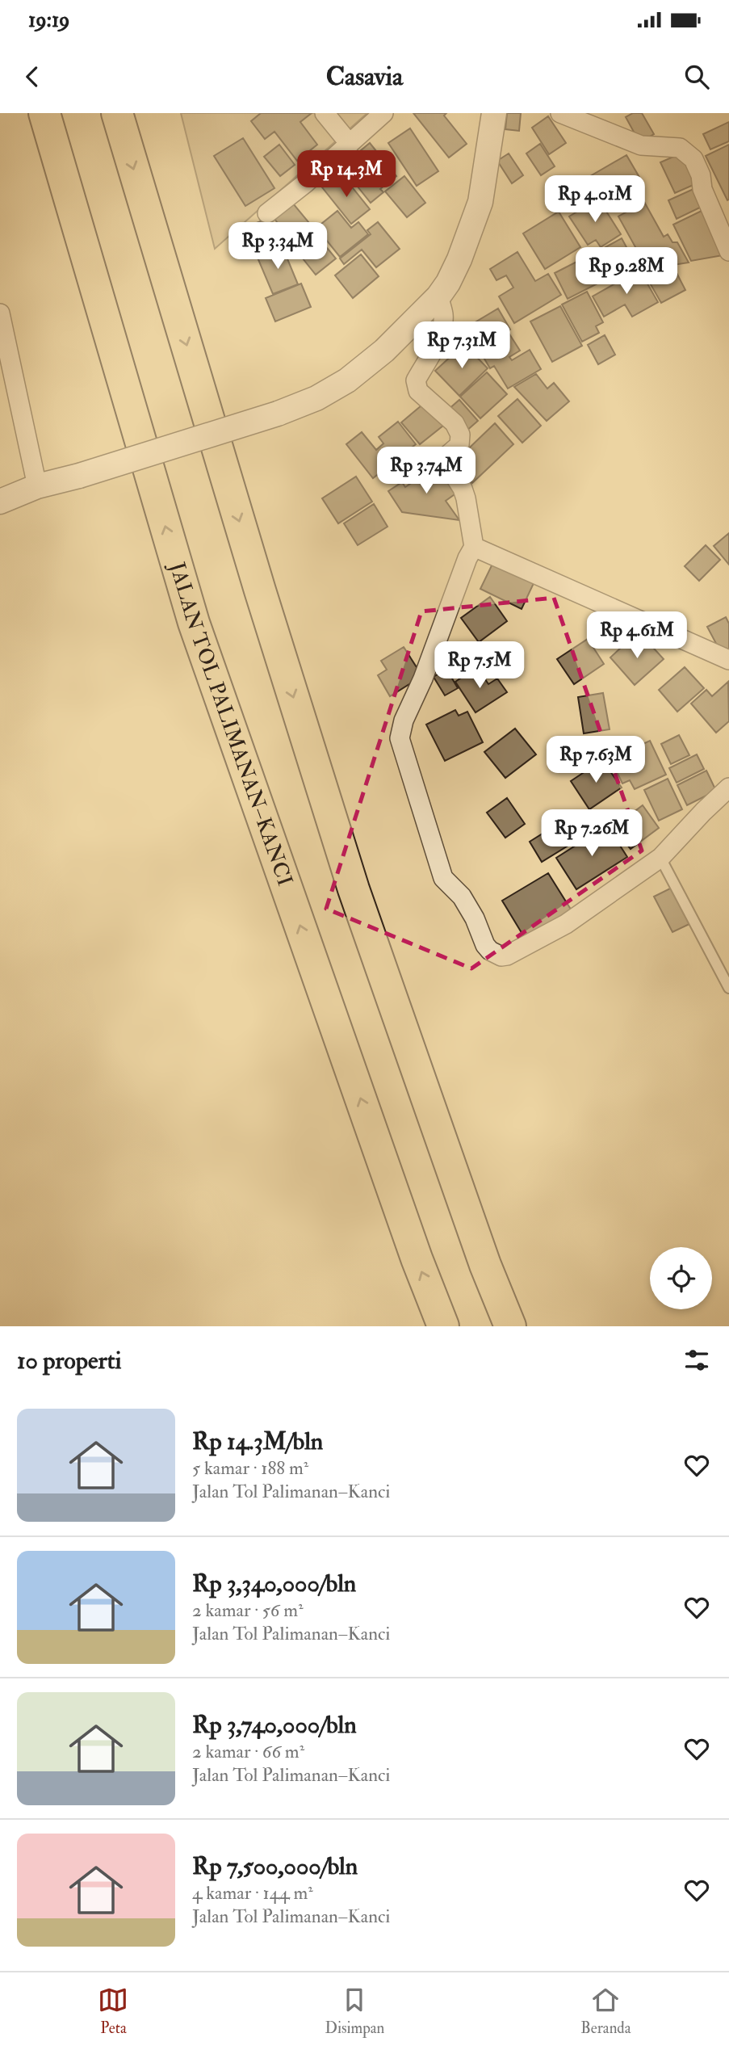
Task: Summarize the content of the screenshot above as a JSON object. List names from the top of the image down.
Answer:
{
  "streets": {
    "highway": ["JALAN TOL PALIMANAN–KANCI"]
  },
  "page": {
    "status": "19:19",
    "header": "Casavia",
    "price": [
      "Rp 14.3M",
      "Rp 4.01M",
      "Rp 3.34M",
      "Rp 9.28M",
      "Rp 7.31M",
      "Rp 3.74M",
      "Rp 4.61M",
      "Rp 7.5M",
      "Rp 7.63M",
      "Rp 7.26M"
    ],
    "heading": "10 properti",
    "list": [
      {
        "name": "Rp 14.3M/bln",
        "note": "5 kamar · 188 m² · Jalan Tol Palimanan–Kanci"
      },
      {
        "name": "Rp 3,340,000/bln",
        "note": "2 kamar · 56 m² · Jalan Tol Palimanan–Kanci"
      },
      {
        "name": "Rp 3,740,000/bln",
        "note": "2 kamar · 66 m² · Jalan Tol Palimanan–Kanci"
      },
      {
        "name": "Rp 7,500,000/bln",
        "note": "4 kamar · 144 m² · Jalan Tol Palimanan–Kanci"
      }
    ],
    "tabs": ["Peta", "Disimpan", "Beranda"]
  }
}
